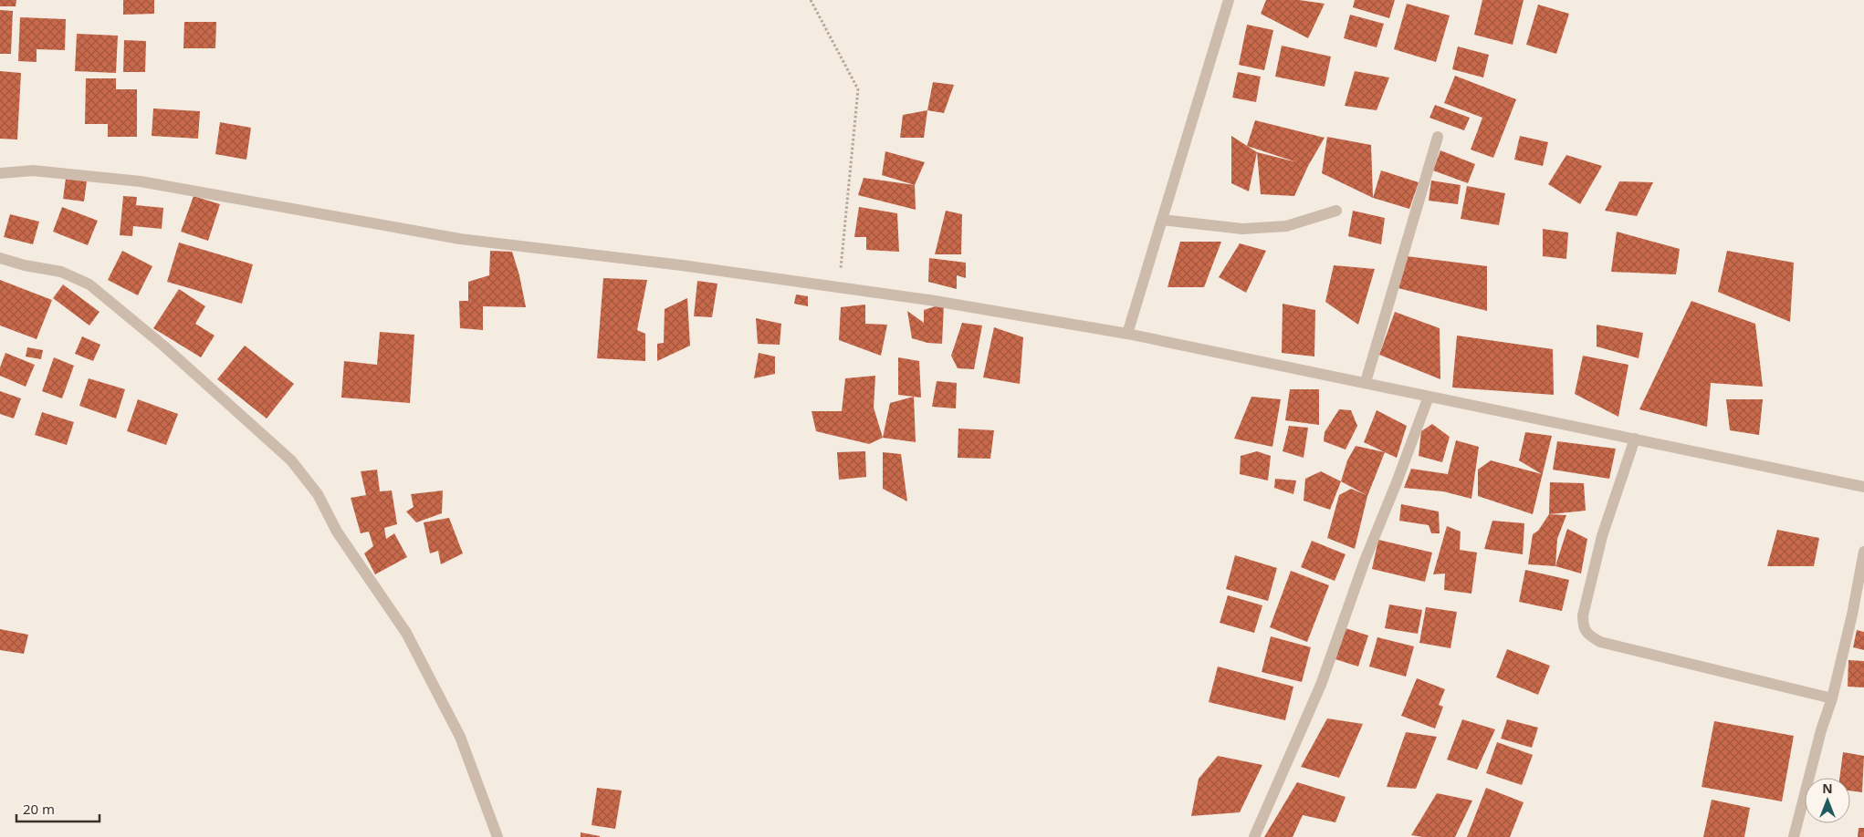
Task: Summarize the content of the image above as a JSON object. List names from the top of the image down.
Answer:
{
  "scale_bar": "20 m",
  "north": "top"
}
